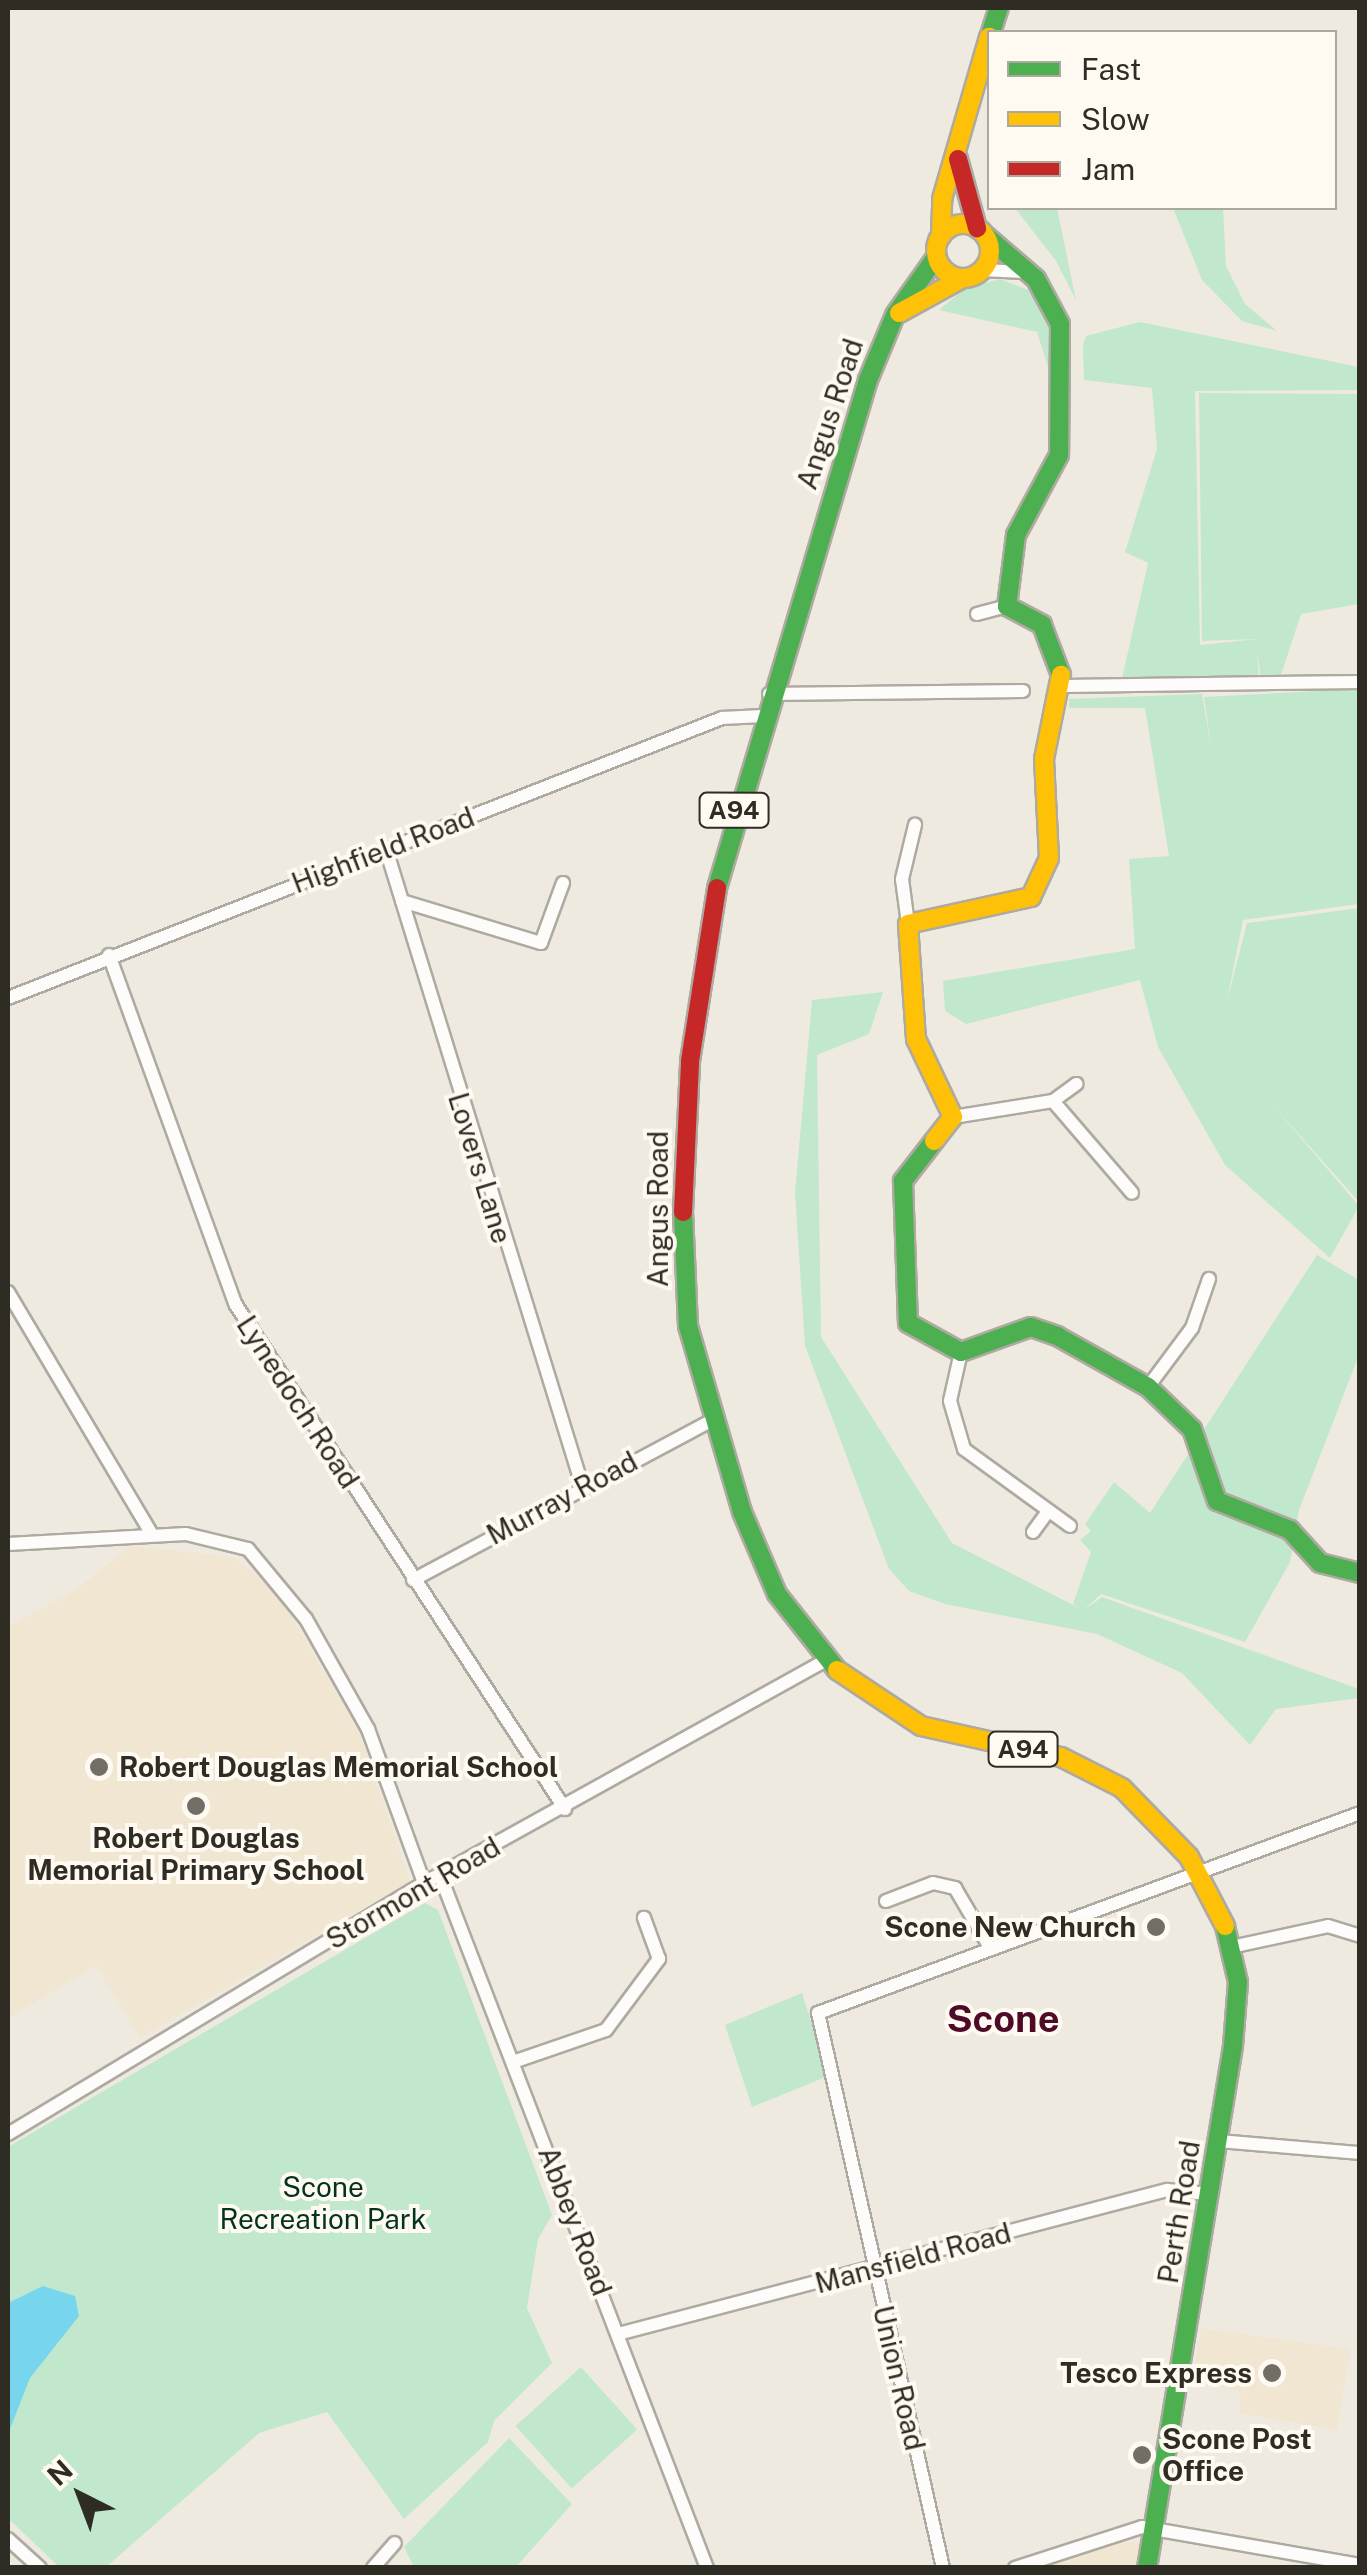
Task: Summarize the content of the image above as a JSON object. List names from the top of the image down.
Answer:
{
  "streets": {
    "main road": ["Angus Road", "A94", "Perth Road"],
    "street": [
      "Highfield Road",
      "Lovers Lane",
      "Lynedoch Road",
      "Murray Road",
      "Stormont Road",
      "Abbey Road",
      "Mansfield Road",
      "Union Road"
    ]
  },
  "crossings": [
    ["Angus Road", "A94"],
    ["Angus Road", "Highfield Road"],
    ["Angus Road", "Murray Road"],
    ["Angus Road", "Stormont Road"],
    ["Angus Road", "Perth Road"],
    ["Highfield Road", "Lovers Lane"],
    ["Highfield Road", "Lynedoch Road"],
    ["Lovers Lane", "Murray Road"],
    ["Lynedoch Road", "Murray Road"],
    ["Lynedoch Road", "Stormont Road"],
    ["Stormont Road", "Abbey Road"],
    ["Perth Road", "Mansfield Road"],
    ["Abbey Road", "Mansfield Road"],
    ["Mansfield Road", "Union Road"]
  ],
  "districts": ["Scone"],
  "parks": ["Scone Recreation Park"],
  "places": [
    "Robert Douglas Memorial School",
    "Robert Douglas Memorial Primary School",
    "Scone New Church",
    "Tesco Express",
    "Scone Post Office"
  ],
  "legend": ["Fast", "Slow", "Jam"],
  "north": "top left"
}
